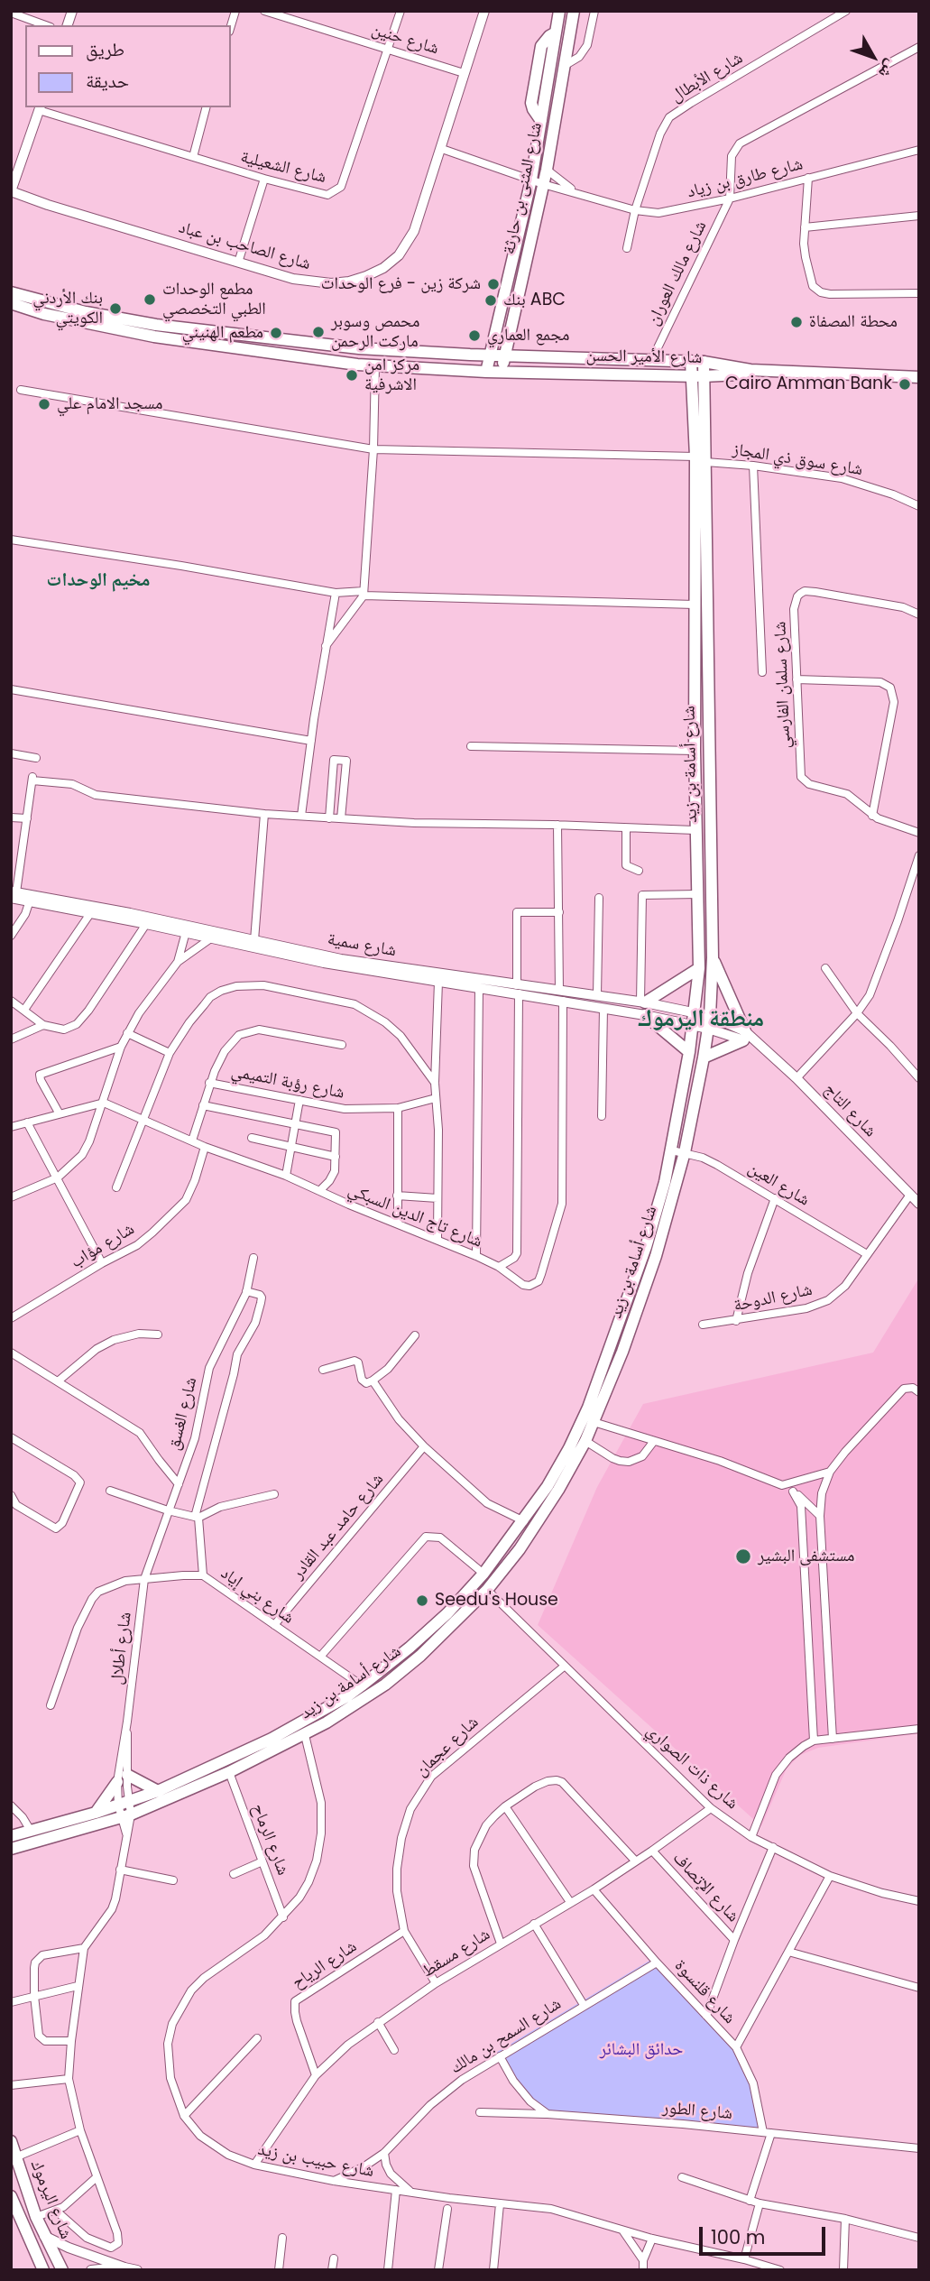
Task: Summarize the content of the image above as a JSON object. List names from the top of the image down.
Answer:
{
  "streets": {
    "main road": [
      "شارع المثنى بن حارثة",
      "شارع الأمير الحسن",
      "شارع أسامة بن زيد",
      "شارع اليرموك"
    ],
    "street": [
      "شارع حنين",
      "شارع الأبطال",
      "شارع الشعيلية",
      "شارع طارق بن زياد",
      "شارع الصاحب بن عباد",
      "شارع مالك العوران",
      "شارع سوق ذي المجاز",
      "شارع سلمان الفارسي",
      "شارع سمية",
      "شارع رؤبة التميمي",
      "شارع التاج",
      "شارع العين",
      "شارع تاج الدين السبكي",
      "شارع مؤاب",
      "شارع الدوحة",
      "شارع الغسق",
      "شارع حامد عبد القادر",
      "شارع بني إياد",
      "شارع أطلال",
      "شارع عجمان",
      "شارع ذات الصواري",
      "شارع الرماح",
      "شارع الإتصاف",
      "شارع مسقط",
      "شارع الرياح",
      "شارع قلنسوة",
      "شارع السمح بن مالك",
      "شارع الطور",
      "شارع حبيب بن زيد"
    ]
  },
  "crossings": [
    ["شارع حنين", "شارع الشعيلية"],
    ["شارع حنين", "شارع الصاحب بن عباد"],
    ["شارع الأبطال", "شارع طارق بن زياد"],
    ["شارع طارق بن زياد", "شارع المثنى بن حارثة"],
    ["شارع طارق بن زياد", "شارع الصاحب بن عباد"],
    ["شارع طارق بن زياد", "شارع مالك العوران"],
    ["شارع المثنى بن حارثة", "شارع الأمير الحسن"],
    ["شارع مالك العوران", "شارع الأمير الحسن"],
    ["شارع الأمير الحسن", "شارع أسامة بن زيد"],
    ["شارع سوق ذي المجاز", "شارع أسامة بن زيد"],
    ["شارع أسامة بن زيد", "شارع سمية"],
    ["شارع أسامة بن زيد", "شارع التاج"],
    ["شارع أسامة بن زيد", "شارع العين"],
    ["شارع أسامة بن زيد", "شارع بني إياد"],
    ["شارع أسامة بن زيد", "شارع أطلال"],
    ["شارع أسامة بن زيد", "شارع ذات الصواري"],
    ["شارع أسامة بن زيد", "شارع الرماح"],
    ["شارع أسامة بن زيد", "شارع حبيب بن زيد"],
    ["شارع سمية", "شارع التاج"],
    ["شارع سمية", "شارع تاج الدين السبكي"],
    ["شارع التاج", "شارع الدوحة"],
    ["شارع العين", "شارع الدوحة"],
    ["شارع تاج الدين السبكي", "شارع مؤاب"],
    ["شارع الغسق", "شارع بني إياد"],
    ["شارع الغسق", "شارع أطلال"],
    ["شارع حامد عبد القادر", "شارع بني إياد"],
    ["شارع بني إياد", "شارع أطلال"],
    ["شارع عجمان", "شارع ذات الصواري"],
    ["شارع عجمان", "شارع مسقط"],
    ["شارع عجمان", "شارع الرياح"],
    ["شارع ذات الصواري", "شارع مسقط"],
    ["شارع الرماح", "شارع حبيب بن زيد"],
    ["شارع الإتصاف", "شارع مسقط"],
    ["شارع الإتصاف", "شارع قلنسوة"],
    ["شارع مسقط", "شارع الرياح"],
    ["شارع مسقط", "شارع قلنسوة"],
    ["شارع مسقط", "شارع حبيب بن زيد"],
    ["شارع قلنسوة", "شارع السمح بن مالك"],
    ["شارع قلنسوة", "شارع الطور"],
    ["شارع السمح بن مالك", "شارع حبيب بن زيد"]
  ],
  "districts": ["مخيم الوحدات", "منطقة اليرموك"],
  "parks": ["حدائق البشائر"],
  "places": [
    "شركة زين - فرع الوحدات",
    "مطمع الوحدات الطبي التخصصي",
    "بنك ABC",
    "بنك الأردني الكويتي",
    "محطة المصفاة",
    "محمص وسوبر ماركت الرحمن",
    "مطعم الهنيني",
    "مجمع العماري",
    "مركز امن الاشرفية",
    "Cairo Amman Bank",
    "مسجد الامام علي",
    "مستشفى البشير",
    "Seedu's House"
  ],
  "legend": ["طريق", "حديقة"],
  "scale_bar": "100 m",
  "north": "bottom right"
}
